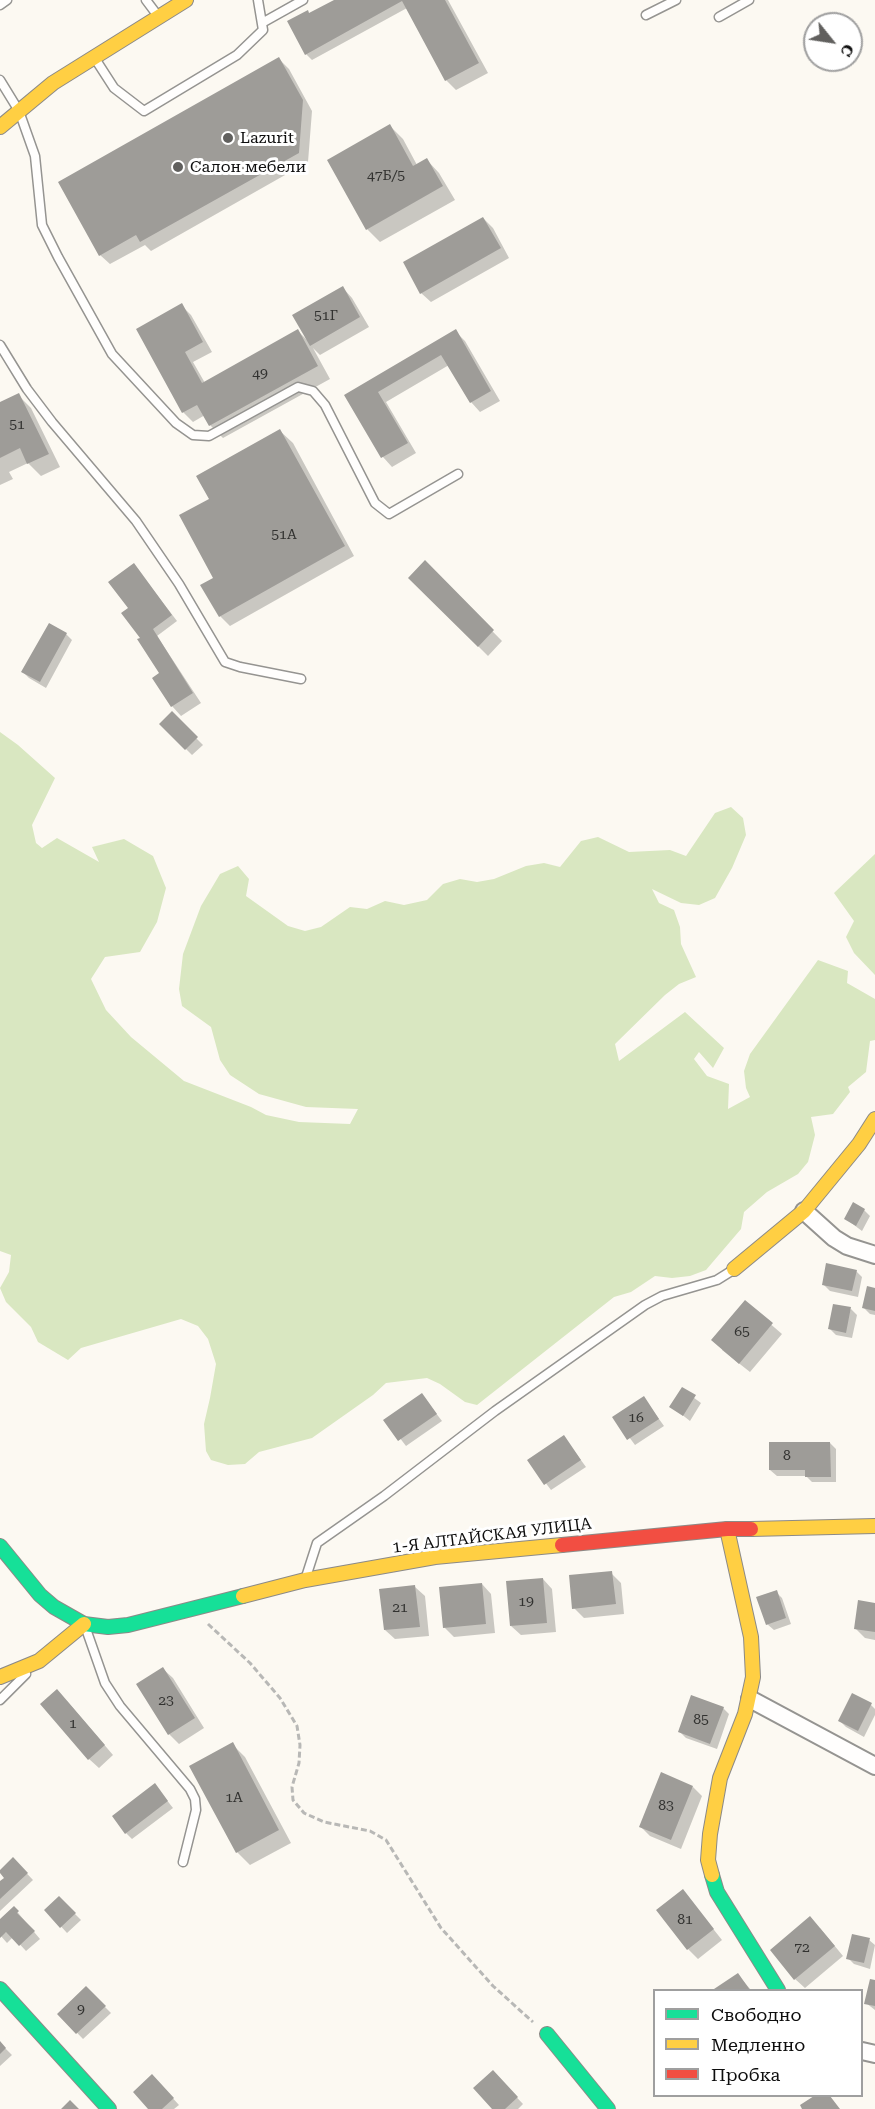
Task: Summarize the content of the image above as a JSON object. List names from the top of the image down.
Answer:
{
  "streets": {
    "street": ["1-Я АЛТАЙСКАЯ УЛИЦА"]
  },
  "places": ["Lazurit", "Салон мебели"],
  "house_numbers": [
    "47Б/5",
    "51Г",
    "49",
    "51",
    "51А",
    "65",
    "16",
    "8",
    "19",
    "21",
    "23",
    "85",
    "1",
    "1А",
    "83",
    "81",
    "72",
    "9"
  ],
  "legend": ["Свободно", "Медленно", "Пробка"],
  "north": "bottom right"
}
